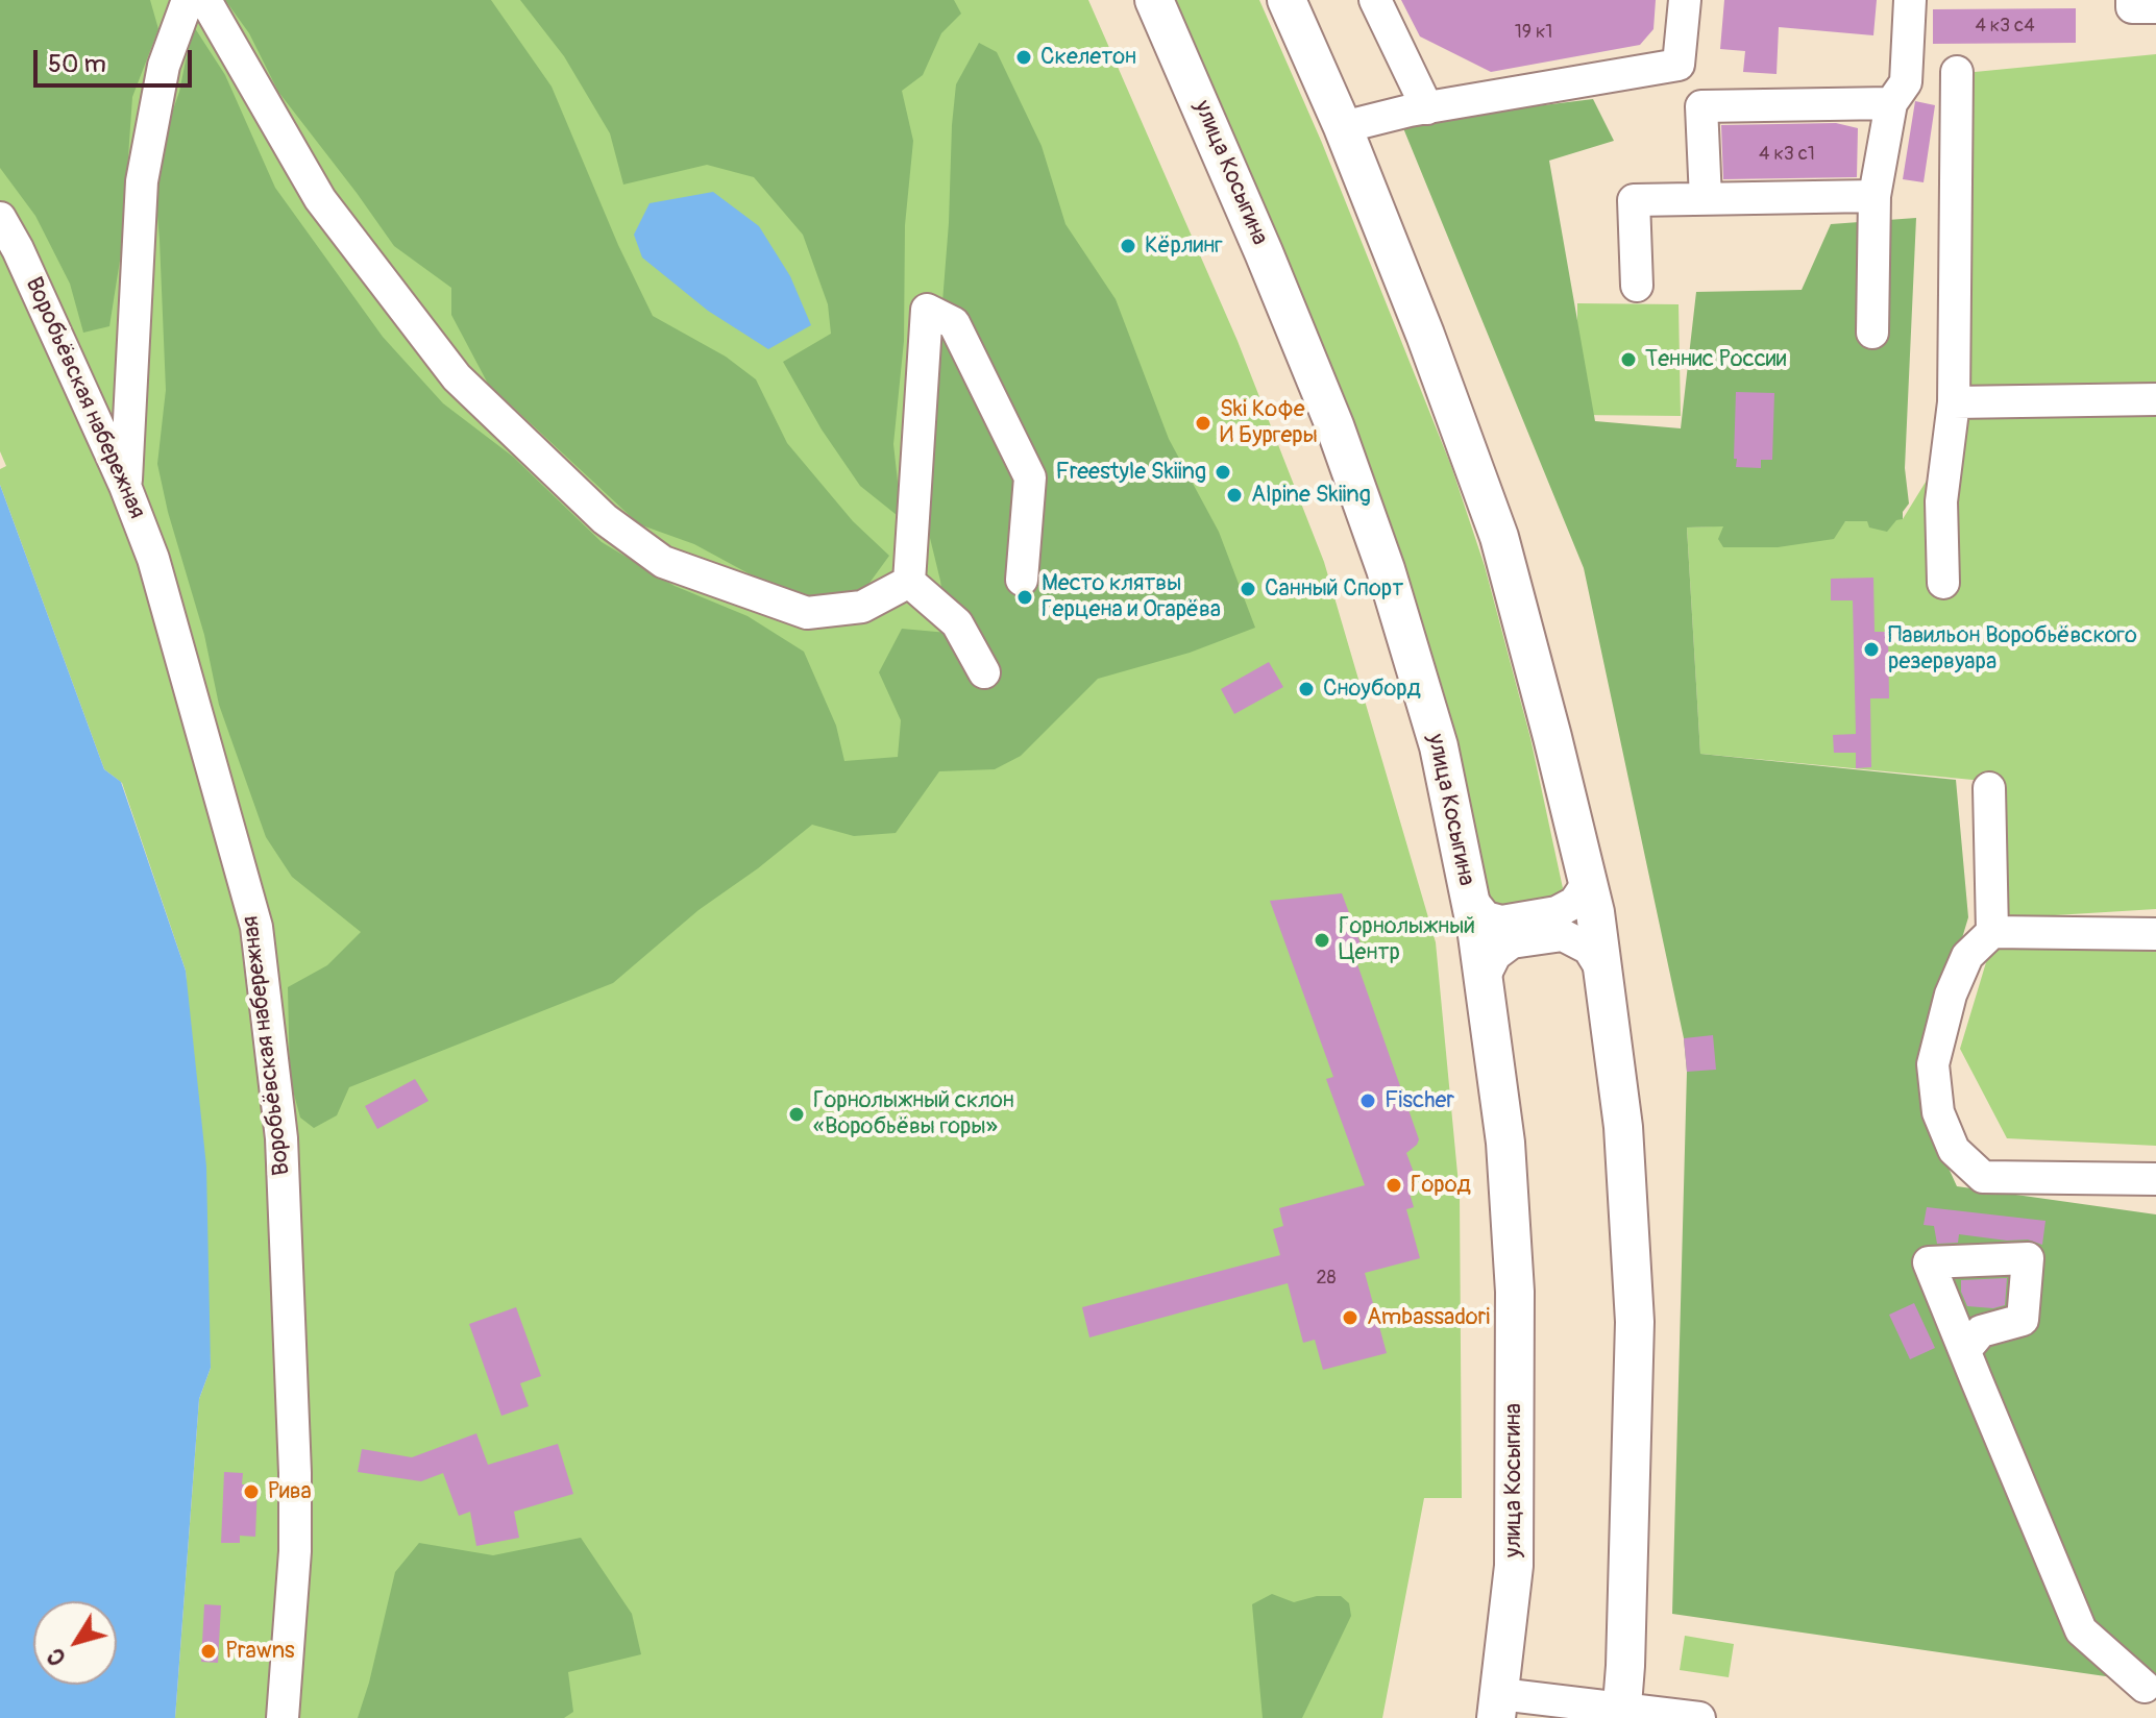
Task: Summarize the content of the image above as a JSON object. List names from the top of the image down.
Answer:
{
  "streets": {
    "main road": ["улица Косыгина"],
    "street": ["Воробьёвская набережная"]
  },
  "places": [
    "Скелетон",
    "Кёрлинг",
    "Теннис России",
    "Ski Кофе И Бургеры",
    "Freestyle Skiing",
    "Alpine Skiing",
    "Санный Спорт",
    "Место клятвы Герцена и Огарёва",
    "Павильон Воробьёвского резервуара",
    "Сноуборд",
    "Горнолыжный Центр",
    "Fischer",
    "Горнолыжный склон «Воробьёвы горы»",
    "Город",
    "Ambassadori",
    "Рива",
    "Prawns"
  ],
  "house_numbers": [
    "4 к3 с4",
    "19 к1",
    "4 к3 с1",
    "28"
  ],
  "scale_bar": "50 m",
  "north": "bottom left"
}
